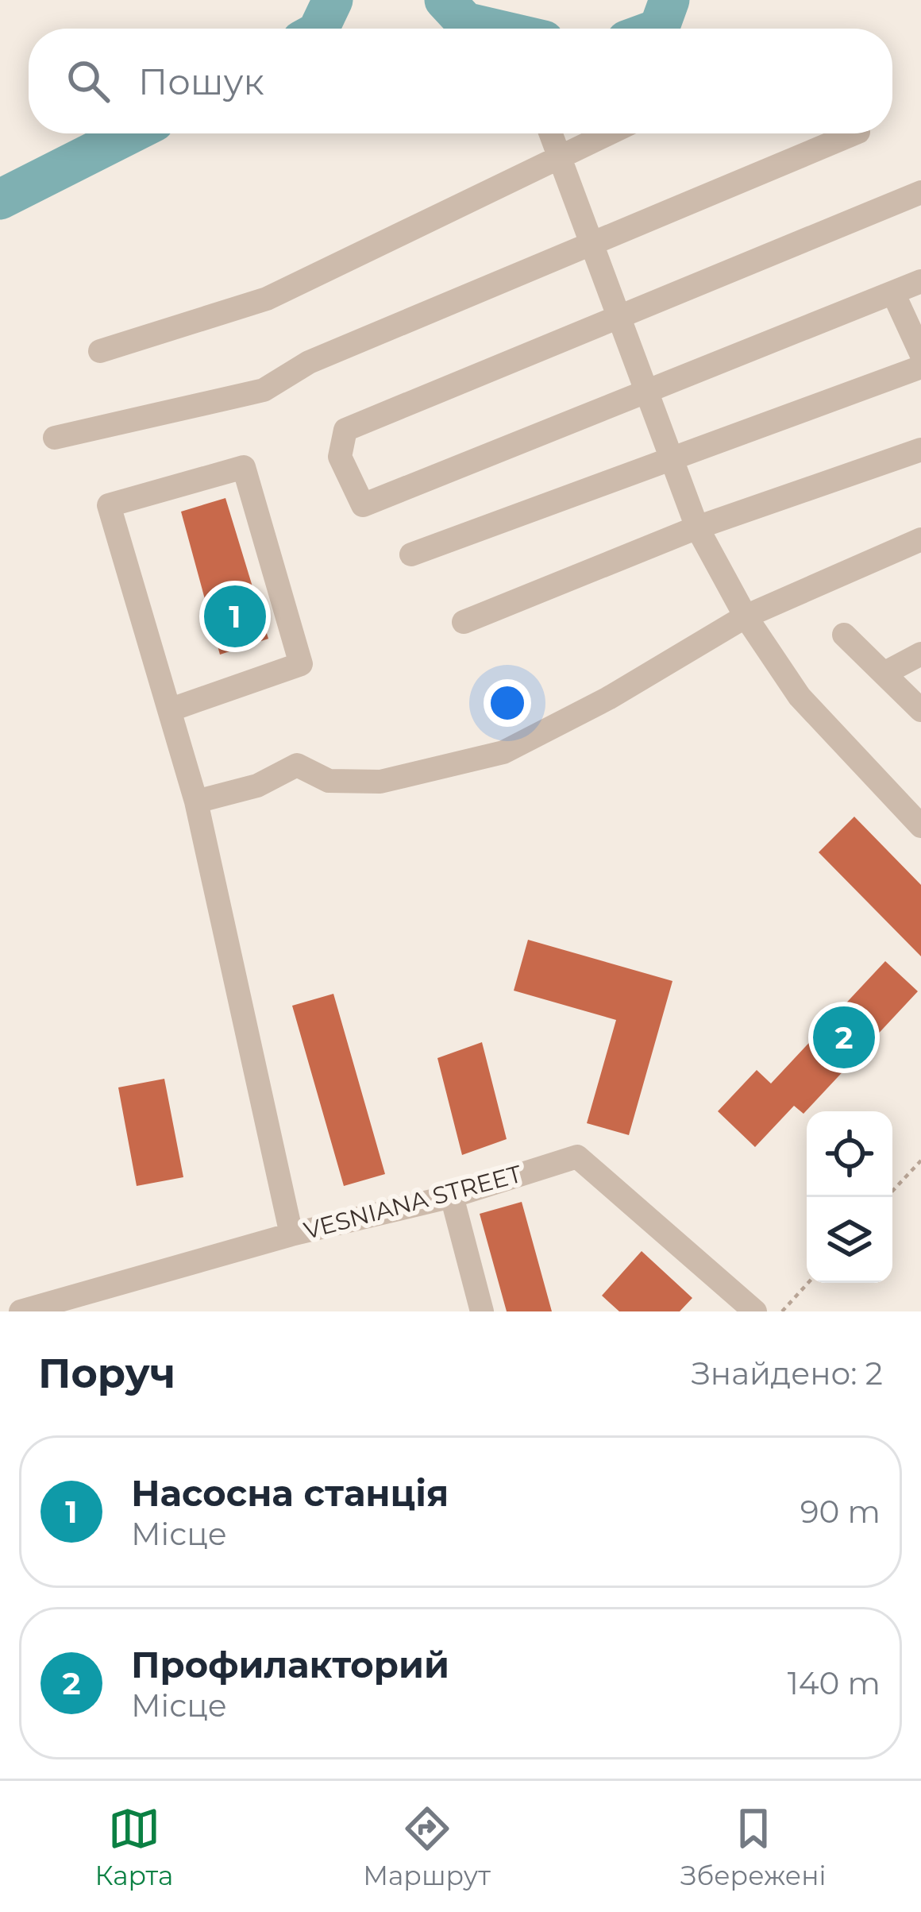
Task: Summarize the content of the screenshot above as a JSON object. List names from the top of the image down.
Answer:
{
  "streets": {
    "street": ["VESNIANA STREET"]
  },
  "page": {
    "search": "Пошук",
    "pins": ["1", "2"],
    "heading": ["Поруч", "Знайдено: 2"],
    "list": [
      {
        "mark": "1",
        "name": "Насосна станція",
        "note": "Місце",
        "value": "90 m"
      },
      {
        "mark": "2",
        "name": "Профилакторий",
        "note": "Місце",
        "value": "140 m"
      }
    ],
    "nav": ["Карта", "Маршрут", "Збережені"]
  }
}
